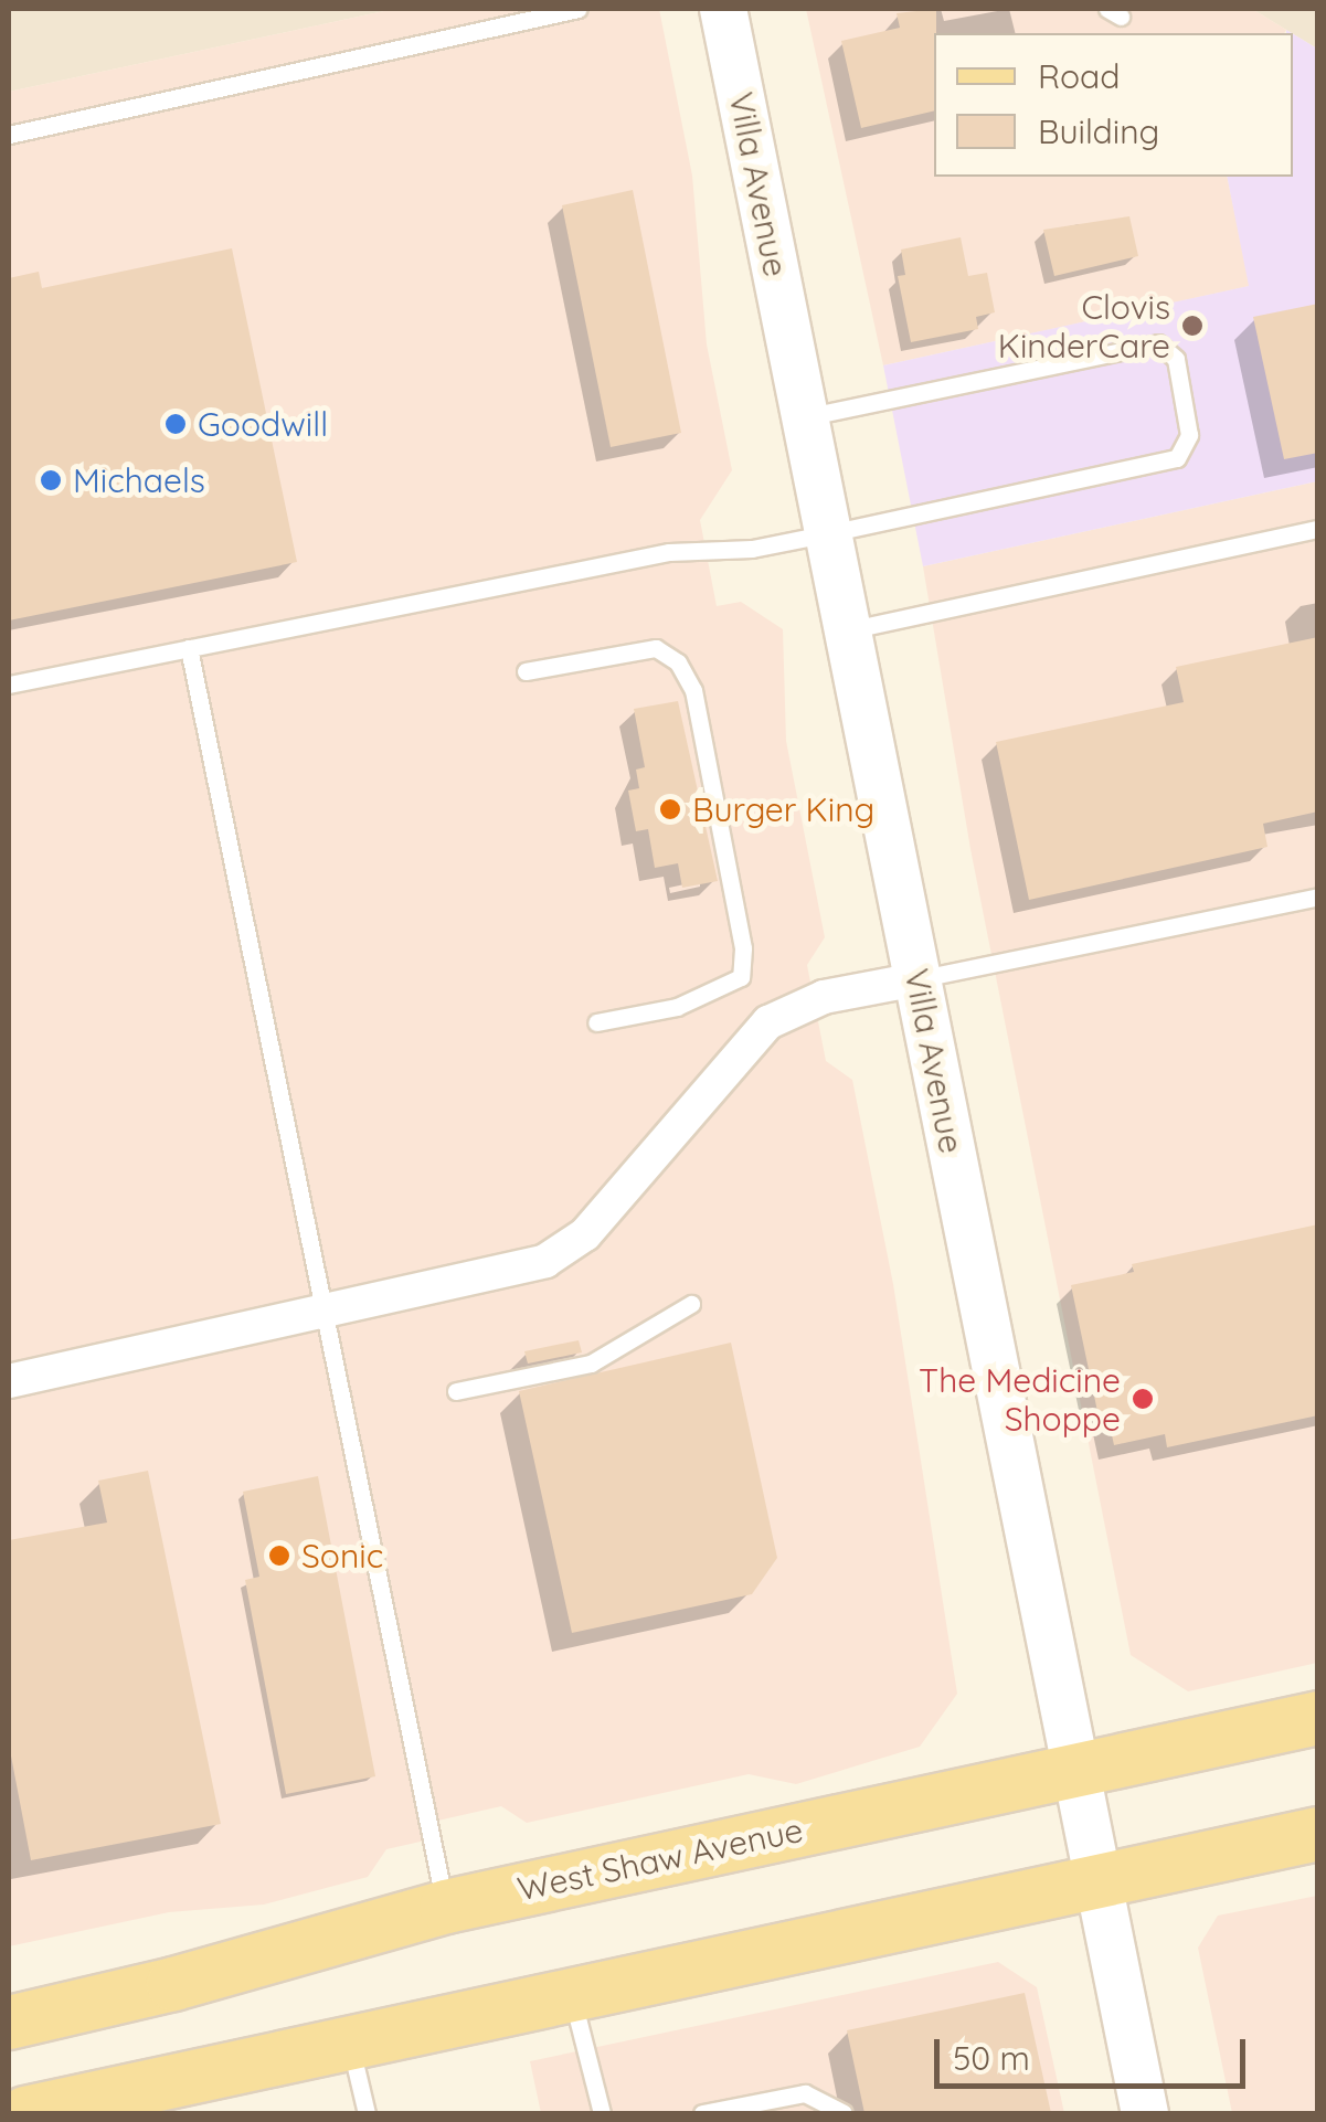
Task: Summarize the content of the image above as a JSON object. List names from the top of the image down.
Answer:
{
  "streets": {
    "main road": ["Villa Avenue", "West Shaw Avenue"]
  },
  "crossings": [
    ["Villa Avenue", "West Shaw Avenue"]
  ],
  "places": [
    "Clovis KinderCare",
    "Goodwill",
    "Michaels",
    "Burger King",
    "The Medicine Shoppe",
    "Sonic"
  ],
  "legend": ["Road", "Building"],
  "scale_bar": "50 m"
}
